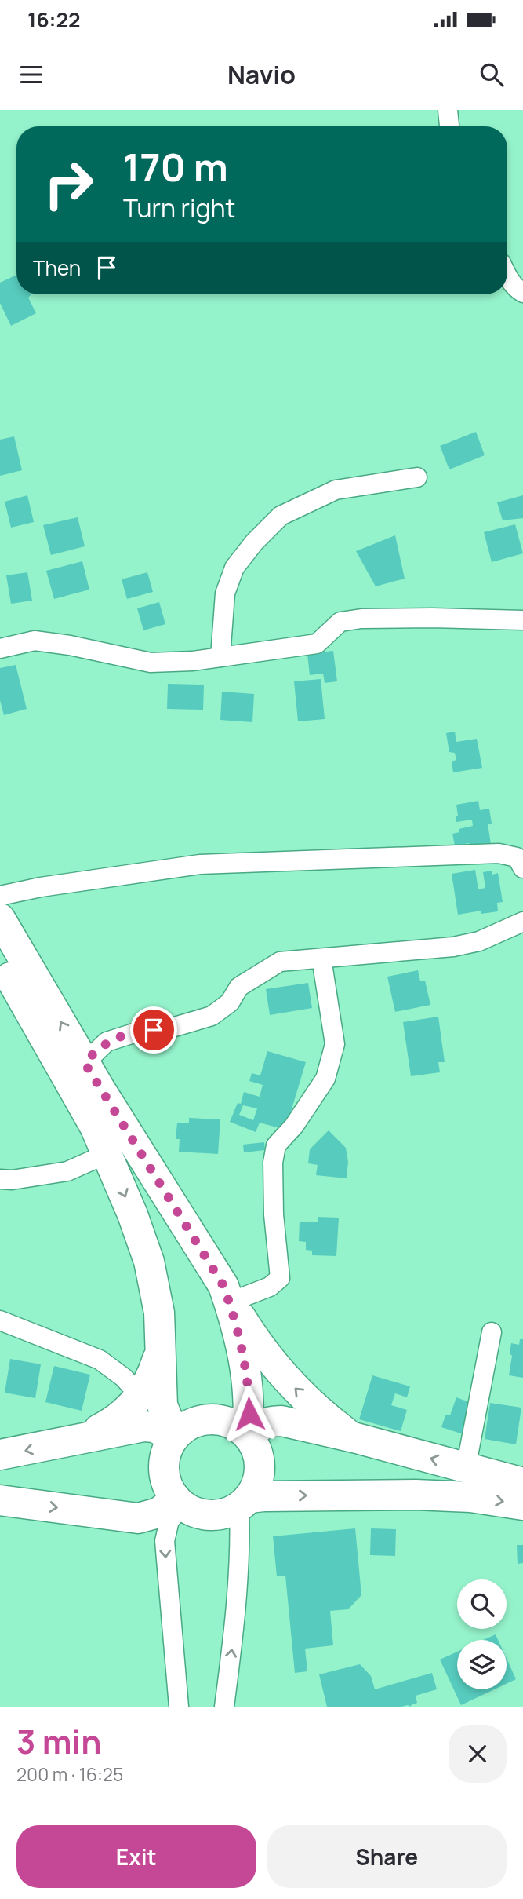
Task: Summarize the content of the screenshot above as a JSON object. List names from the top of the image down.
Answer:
{
  "page": {
    "status": "16:22",
    "header": "Navio",
    "turn": ["170 m", "Turn right"],
    "then": "Then",
    "heading": ["3 min", "200 m · 16:25"],
    "buttons": ["Exit", "Share"]
  }
}
